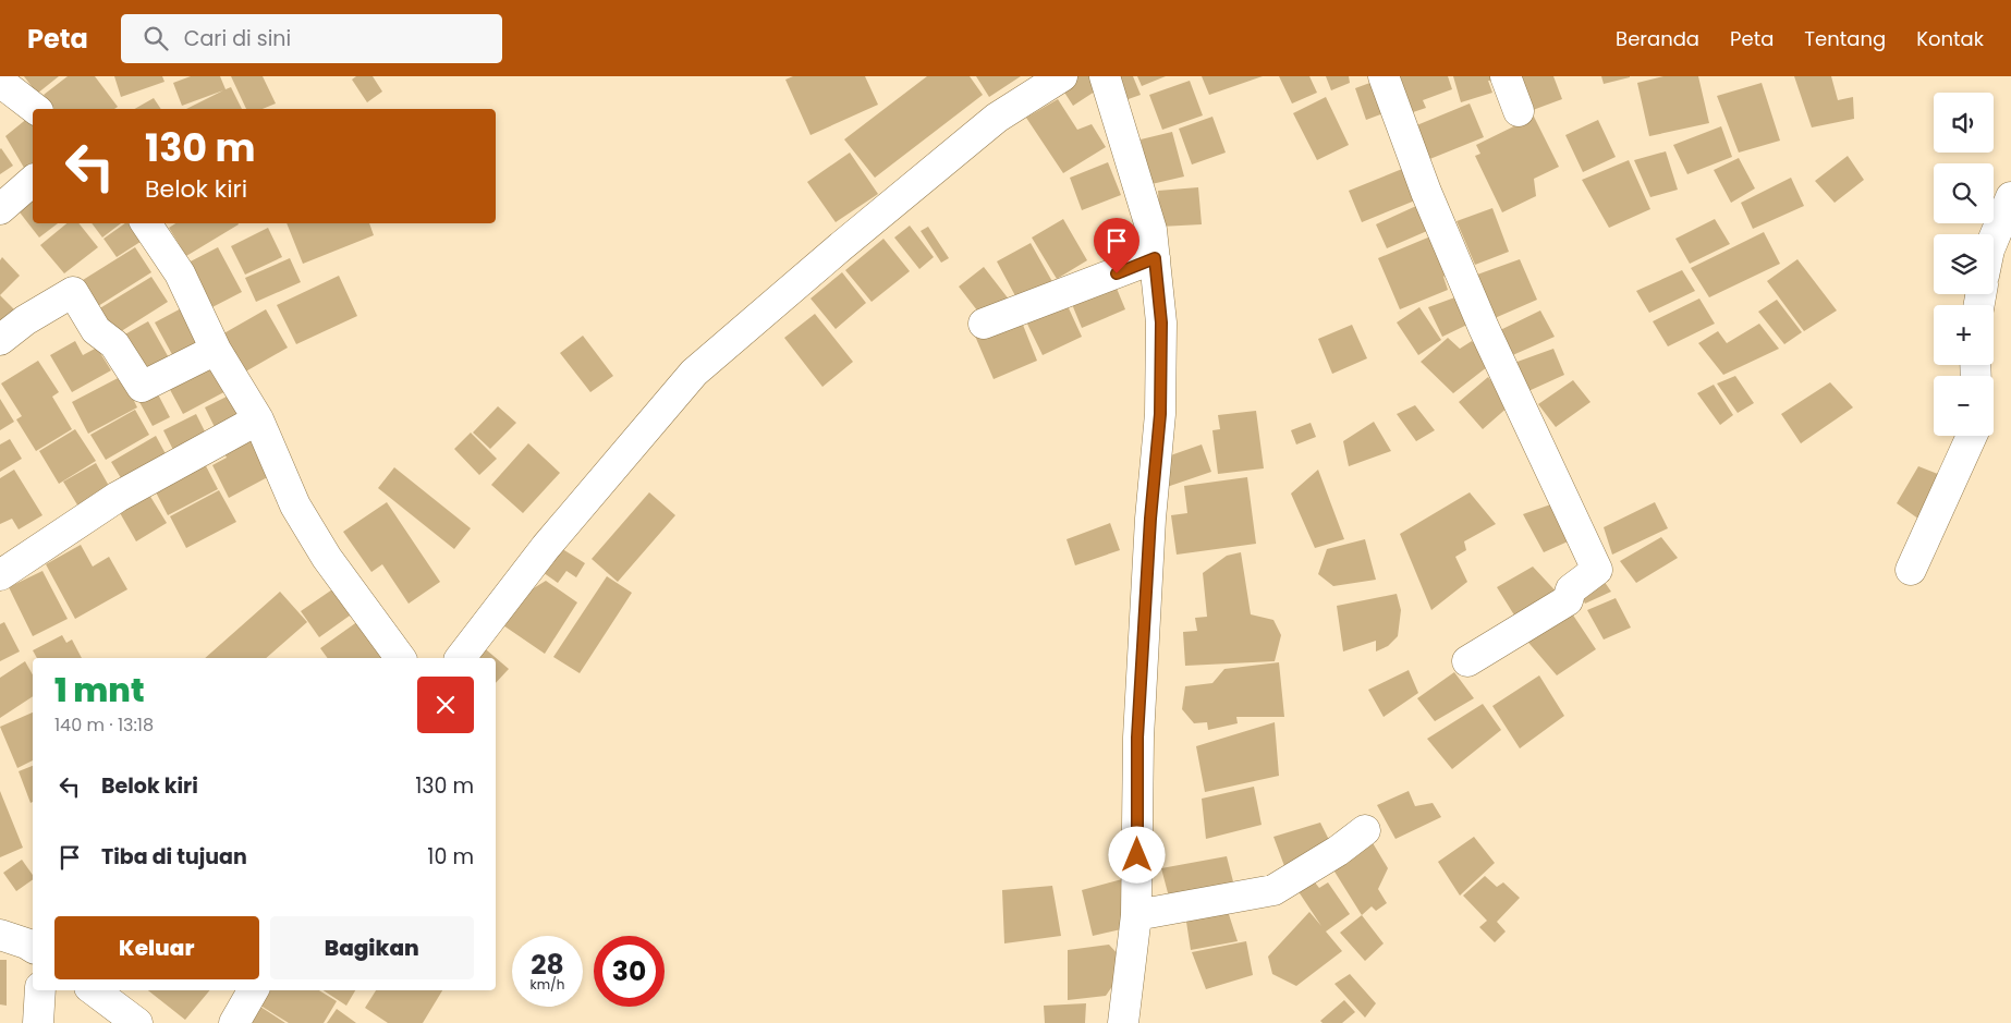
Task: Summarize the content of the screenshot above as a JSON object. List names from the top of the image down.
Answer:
{
  "page": {
    "header": "Peta",
    "search": "Cari di sini",
    "nav": [
      "Beranda",
      "Peta",
      "Tentang",
      "Kontak"
    ],
    "map_buttons": ["+", "−"],
    "turn": ["130 m", "Belok kiri"],
    "heading": ["1 mnt", "140 m · 13:18"],
    "list": [
      {
        "name": "Belok kiri",
        "value": "130 m"
      },
      {
        "name": "Tiba di tujuan",
        "value": "10 m"
      }
    ],
    "buttons": ["Keluar", "Bagikan"],
    "speed": "28 km/h",
    "limit": "30"
  }
}
